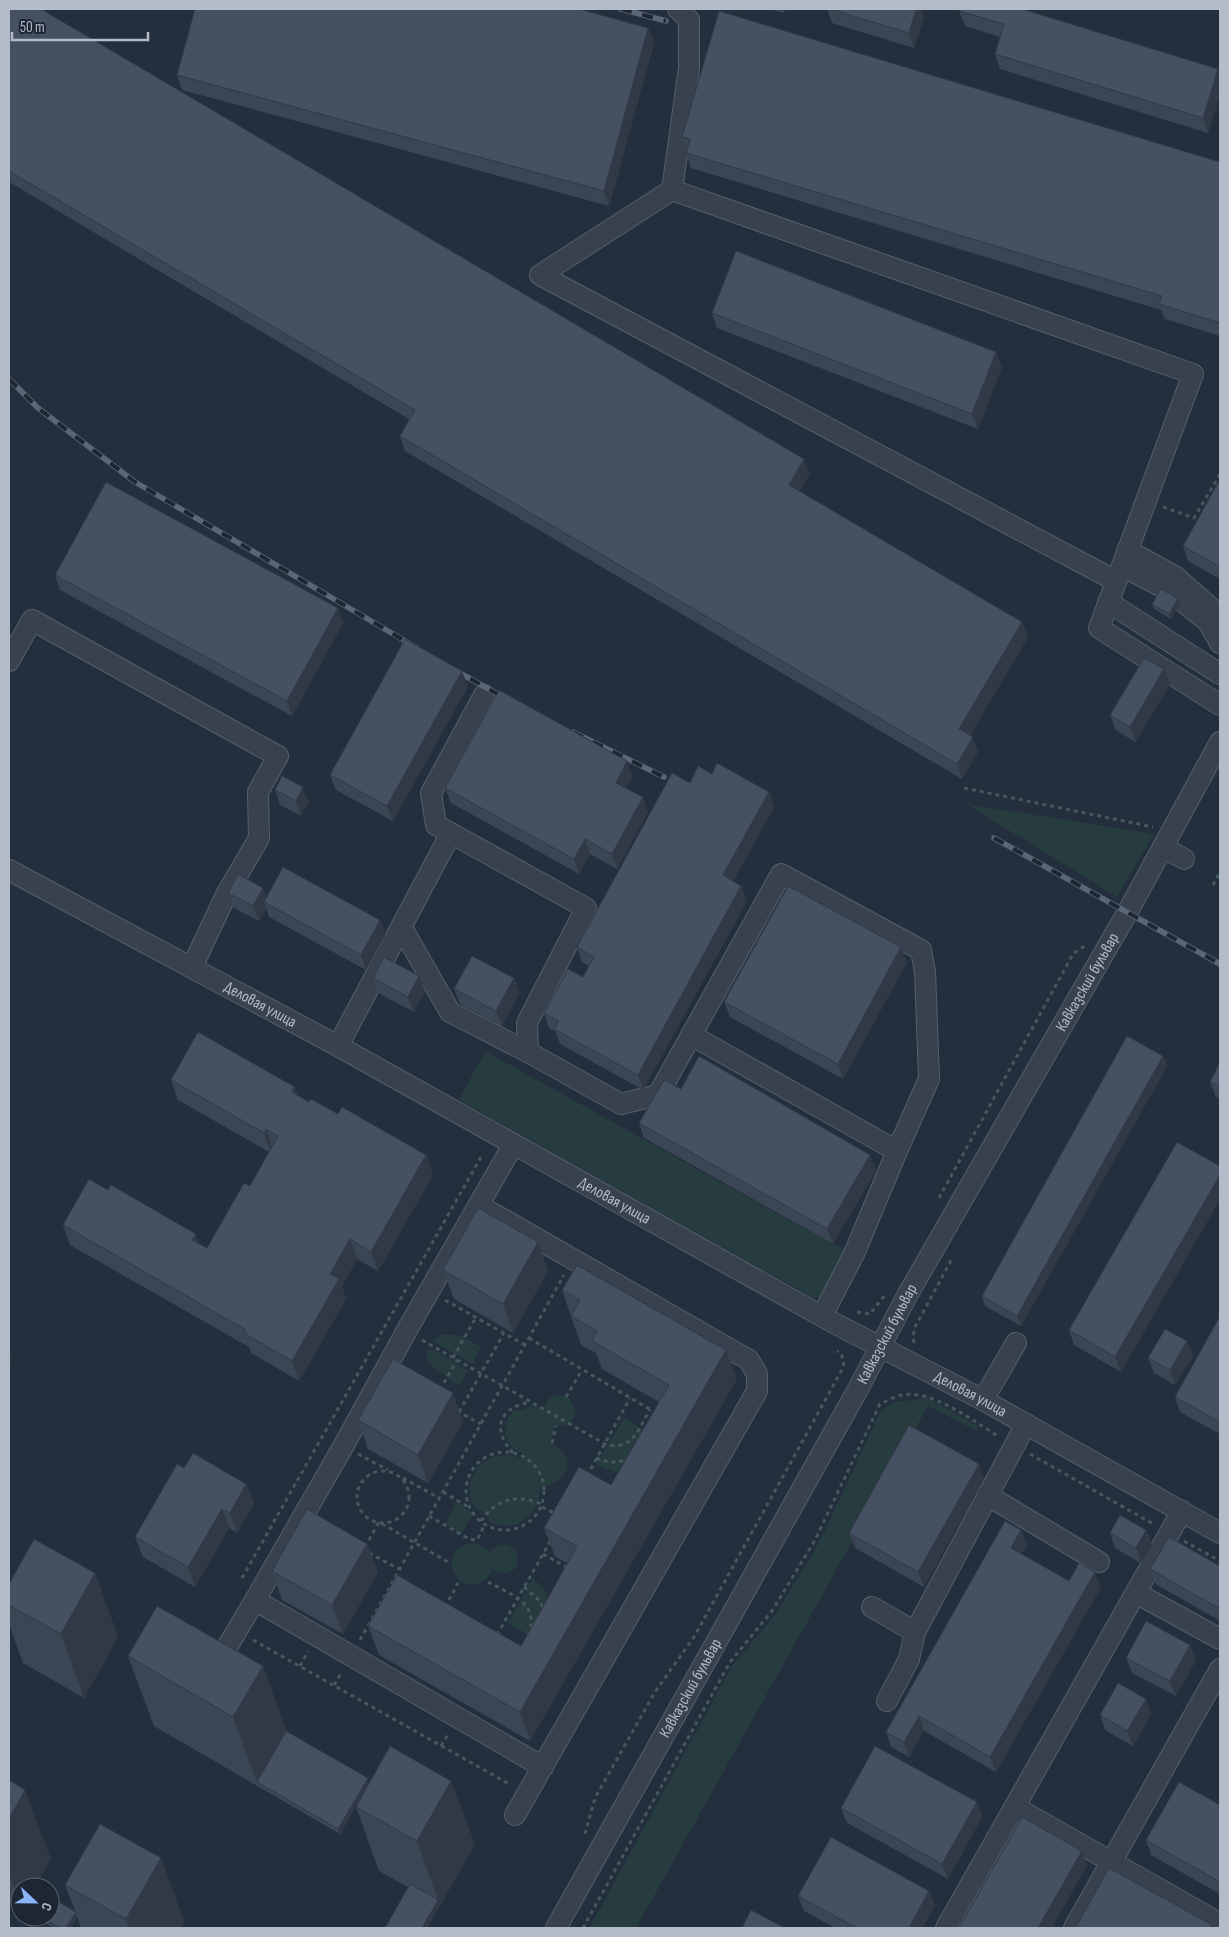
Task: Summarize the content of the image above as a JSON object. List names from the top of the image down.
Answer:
{
  "streets": {
    "street": ["Кавказский бульвар", "Деловая улица"]
  },
  "crossings": [
    ["Кавказский бульвар", "Деловая улица"]
  ],
  "scale_bar": "50 m",
  "north": "right"
}
